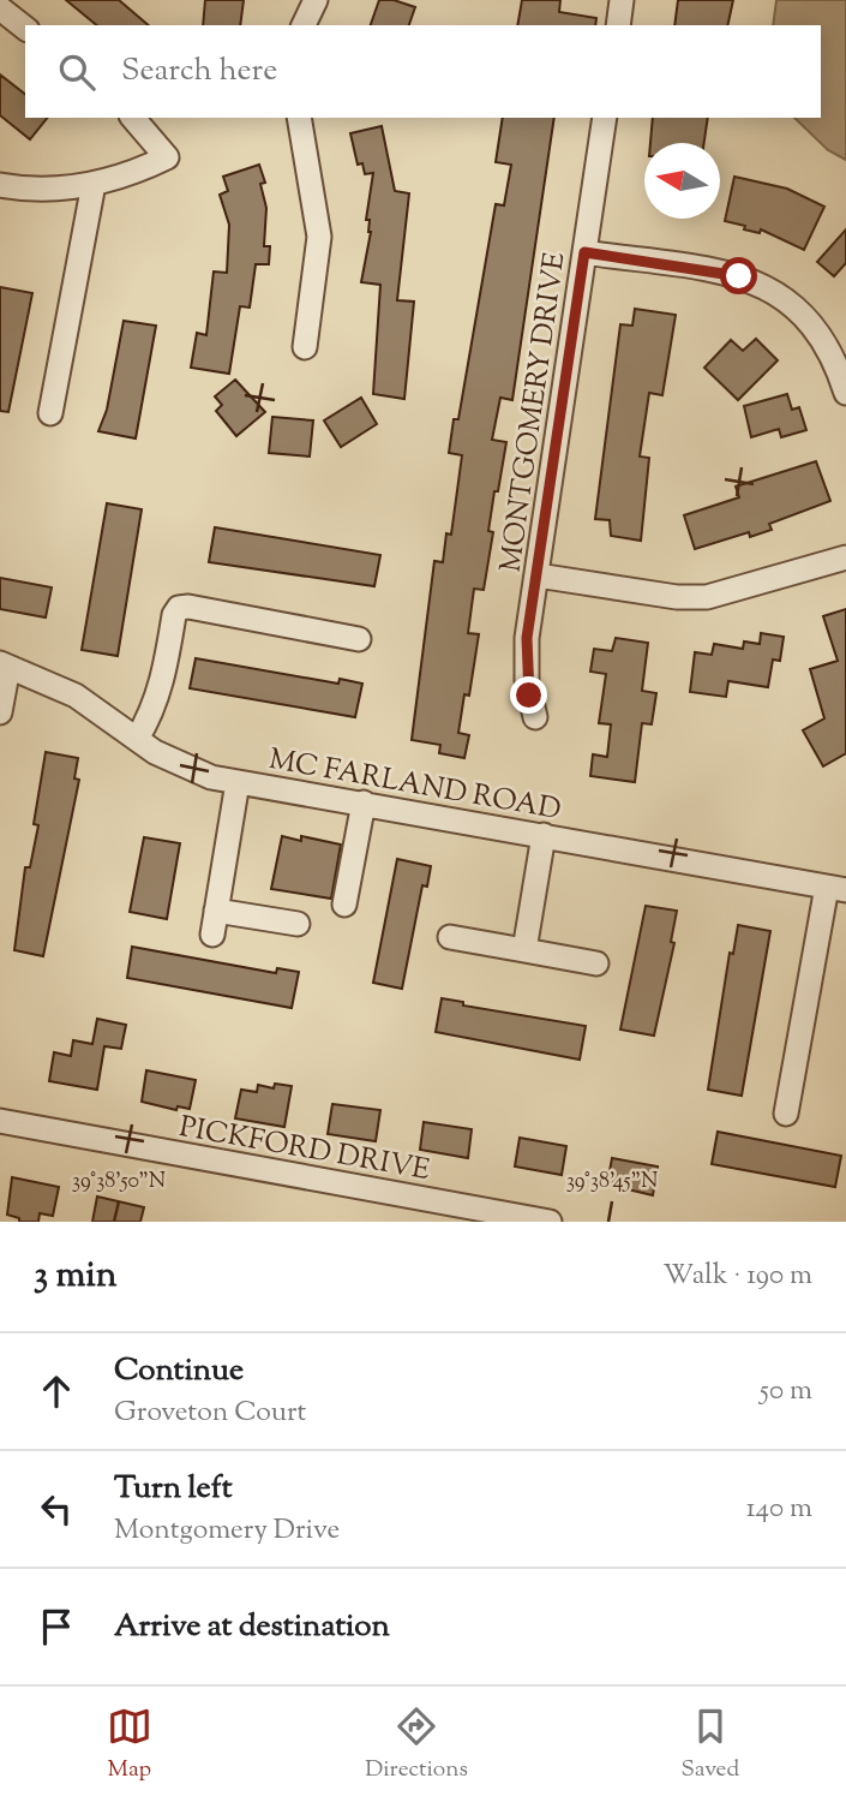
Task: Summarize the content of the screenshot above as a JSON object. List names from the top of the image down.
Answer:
{
  "streets": {
    "street": ["MONTGOMERY DRIVE", "MC FARLAND ROAD", "PICKFORD DRIVE"]
  },
  "north": "left",
  "page": {
    "search": "Search here",
    "heading": ["3 min", "Walk · 190 m"],
    "list": [
      ["Continue", "Groveton Court", "50 m"],
      ["Turn left", "Montgomery Drive", "140 m"],
      "Arrive at destination"
    ],
    "nav": ["Map", "Directions", "Saved"]
  },
  "coordinates": ["39°38'50\"N", "39°38'45\"N"]
}
